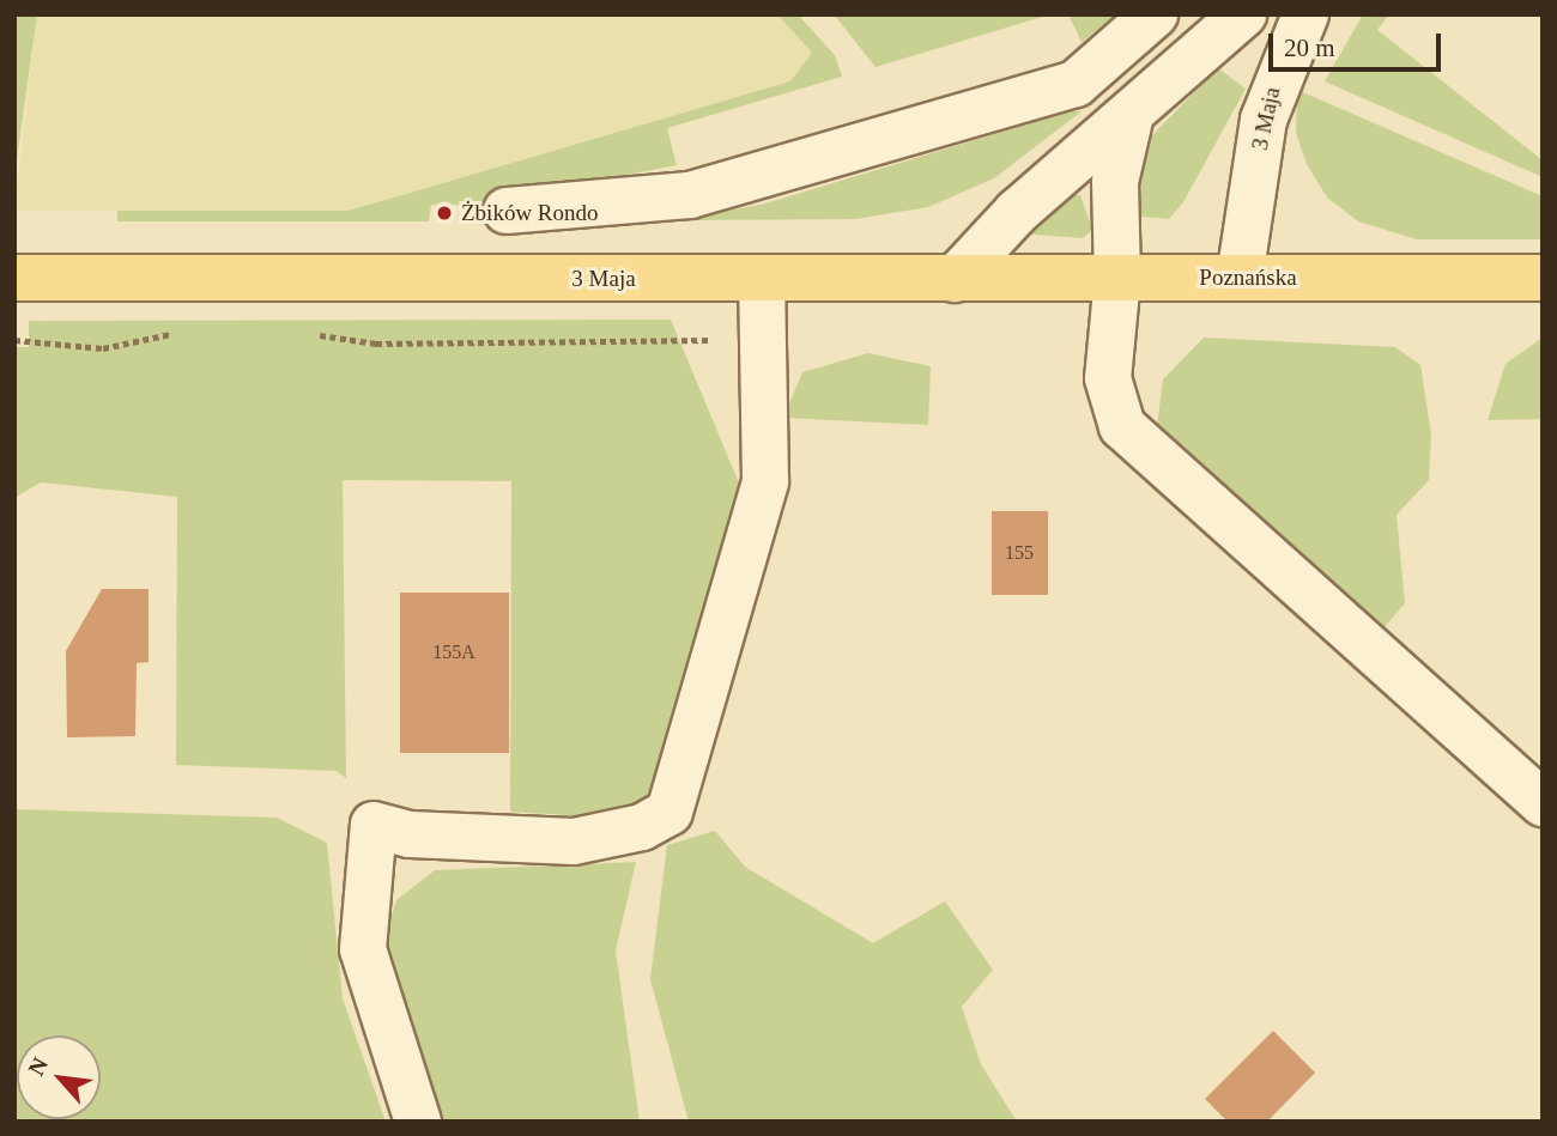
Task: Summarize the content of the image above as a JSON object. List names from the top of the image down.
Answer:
{
  "streets": {
    "main road": ["3 Maja", "Poznańska"]
  },
  "crossings": [
    ["3 Maja", "Poznańska"]
  ],
  "places": ["Żbików Rondo"],
  "house_numbers": ["155", "155A"],
  "scale_bar": "20 m",
  "north": "top left"
}
